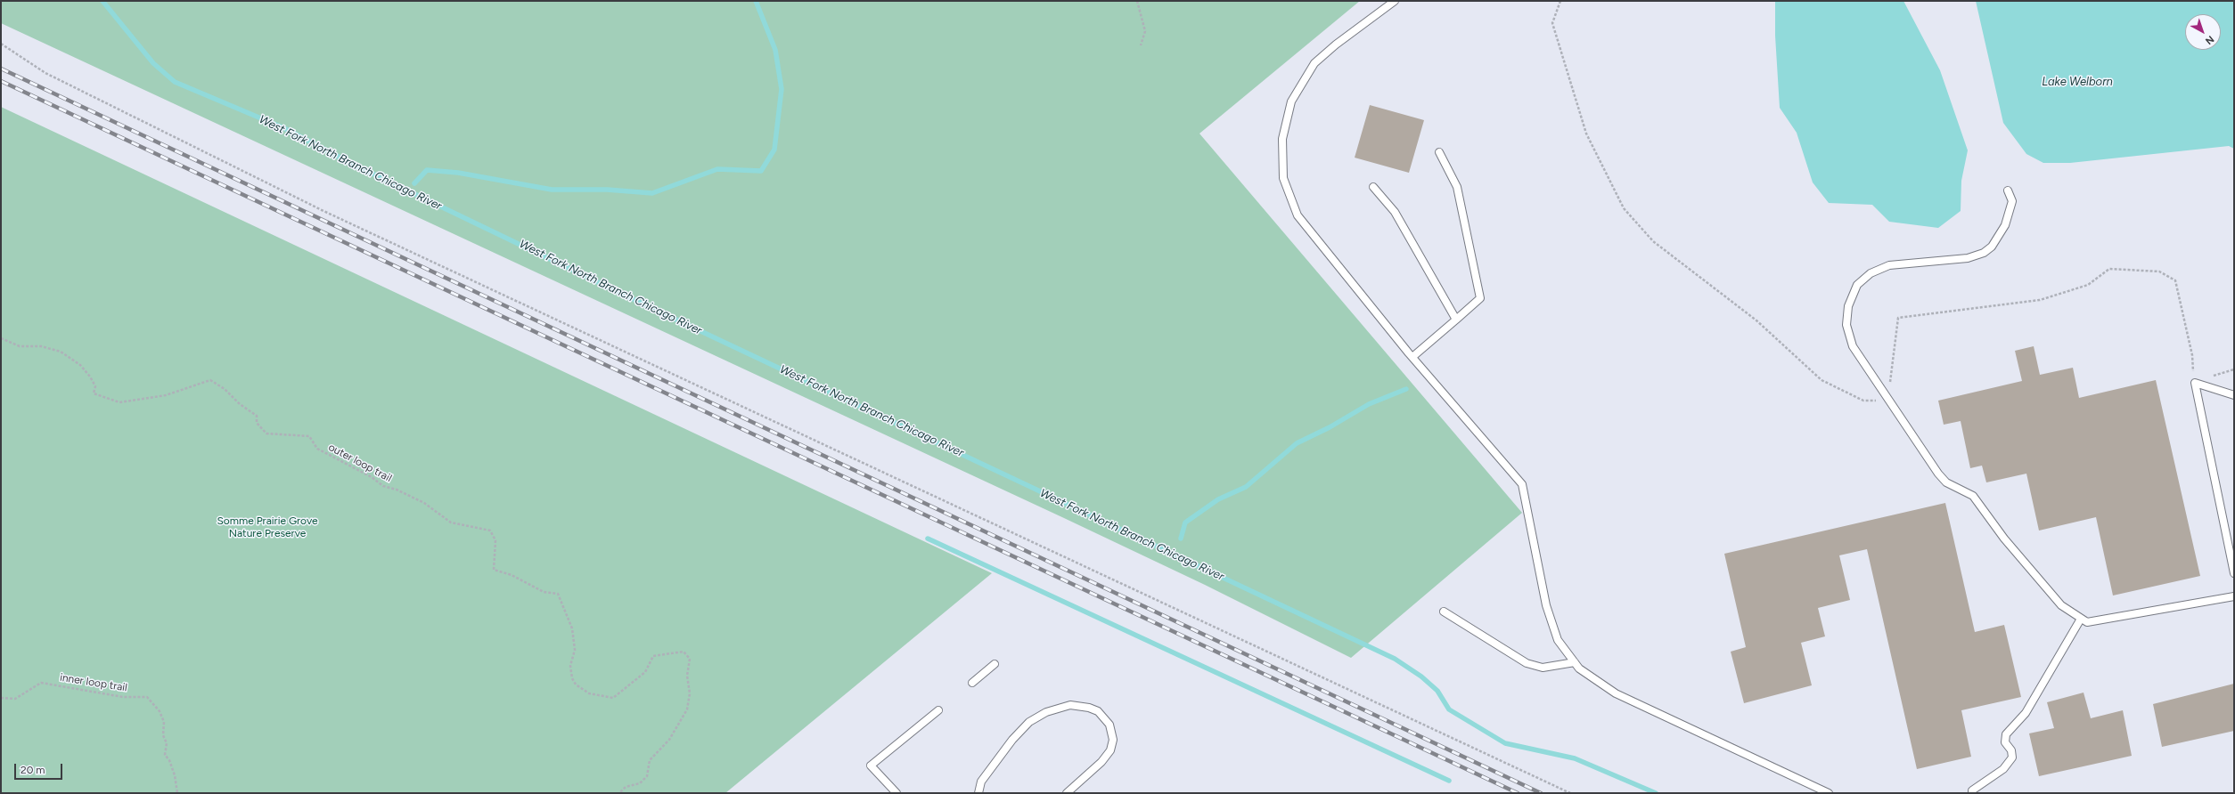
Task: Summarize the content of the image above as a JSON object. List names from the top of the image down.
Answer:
{
  "streets": {
    "path": ["outer loop trail", "inner loop trail"]
  },
  "water": ["Lake Welborn", "West Fork North Branch Chicago River"],
  "parks": ["Somme Prairie Grove Nature Preserve"],
  "scale_bar": "20 m",
  "north": "bottom right"
}
